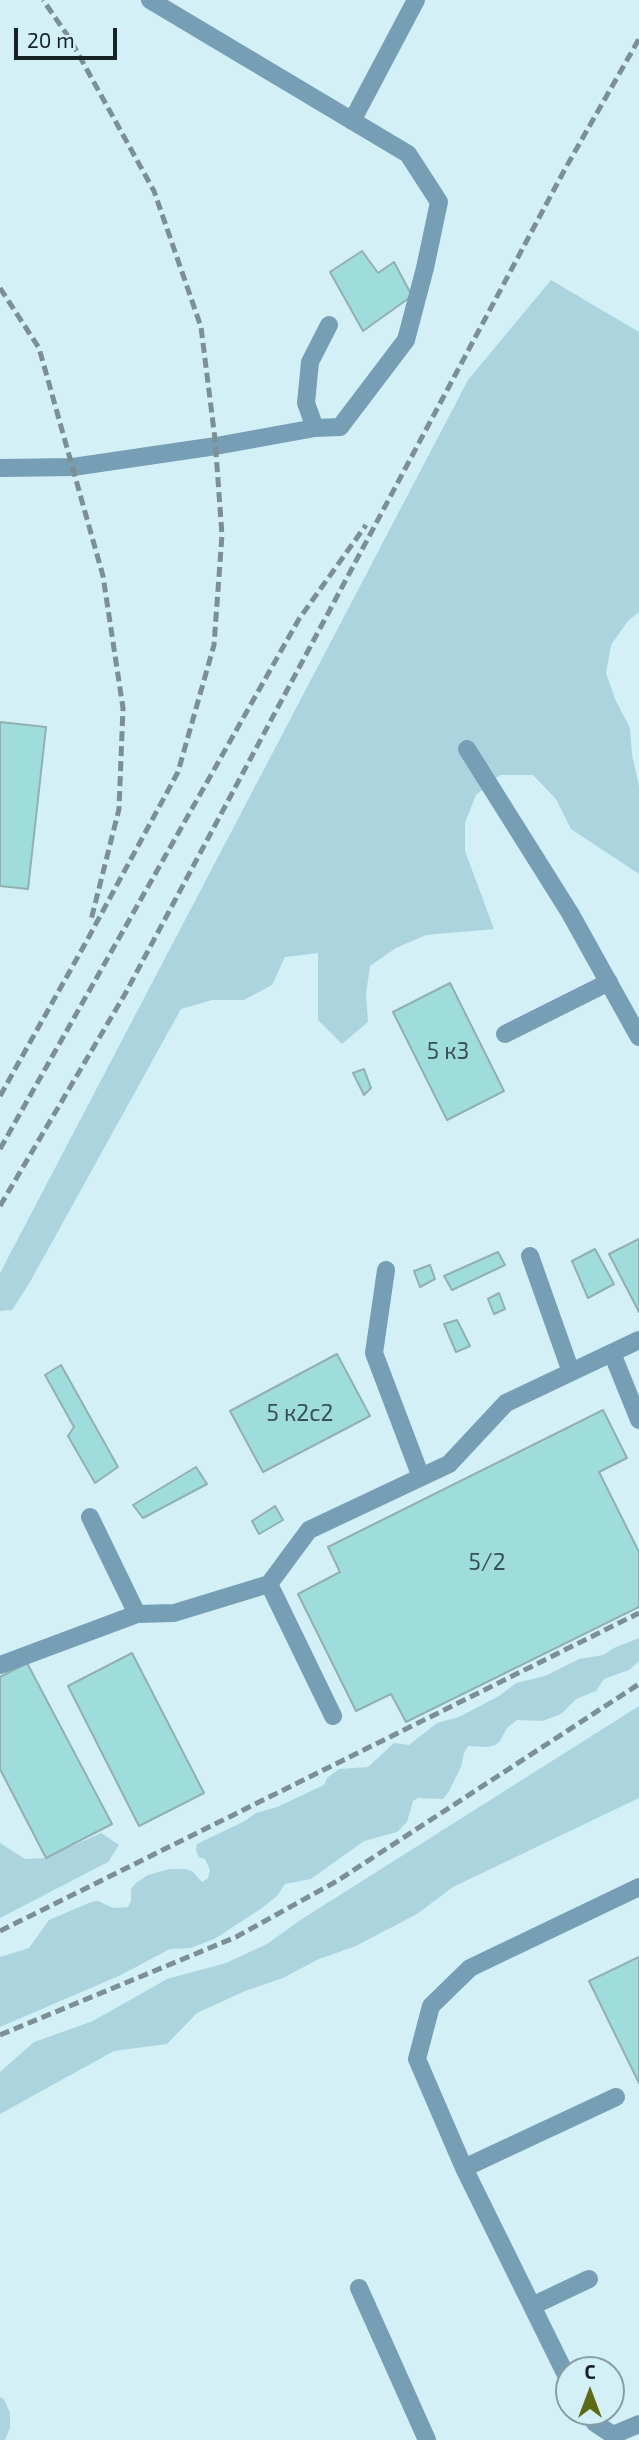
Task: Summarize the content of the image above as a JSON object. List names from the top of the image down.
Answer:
{
  "house_numbers": ["5 к3", "5 к2с2", "5/2"],
  "scale_bar": "20 m",
  "north": "top"
}
